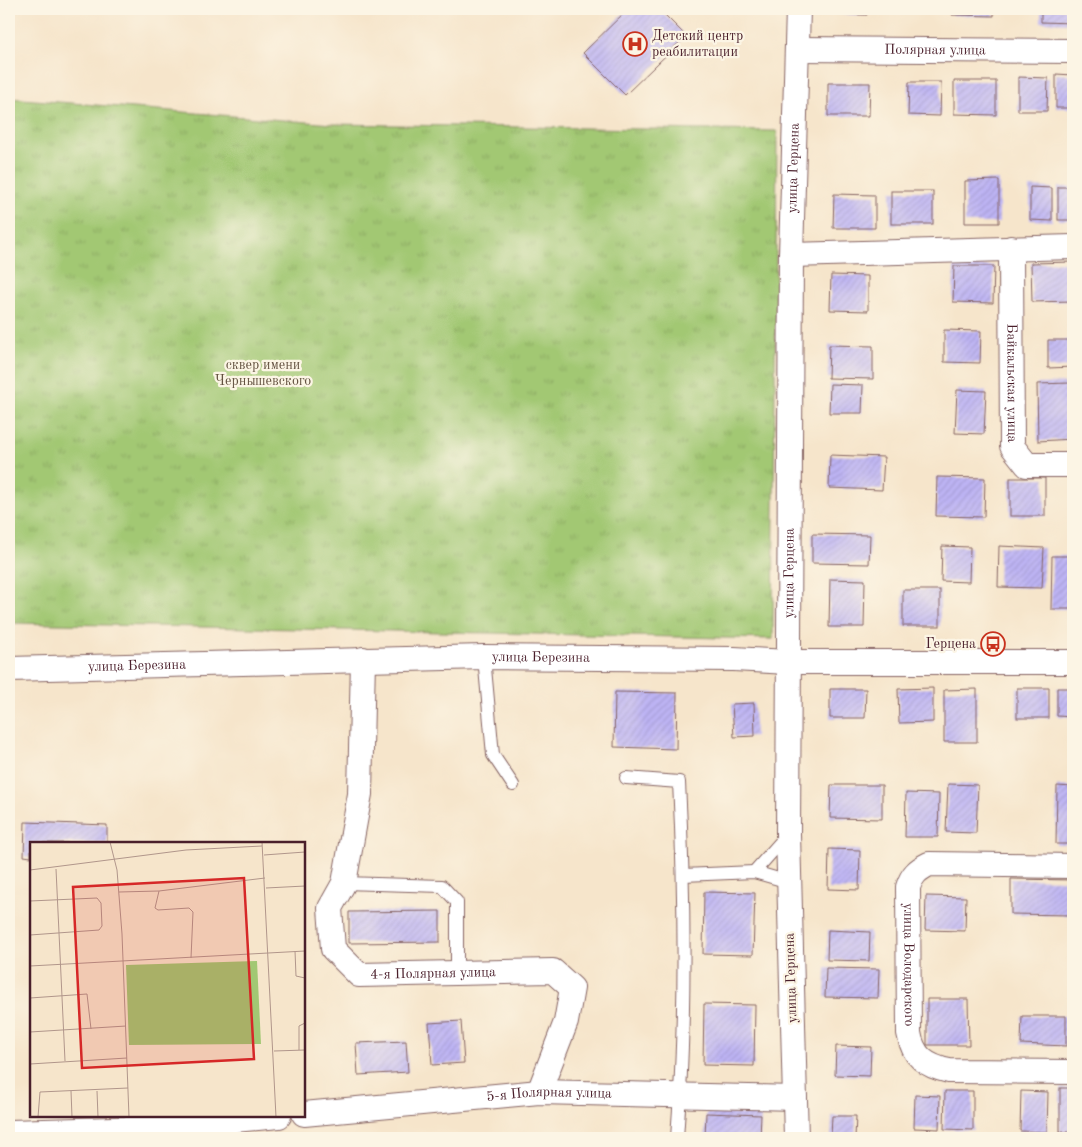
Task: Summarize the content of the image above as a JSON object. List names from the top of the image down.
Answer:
{
  "streets": {
    "street": [
      "Полярная улица",
      "улица Герцена",
      "Байкальская улица",
      "улица Березина",
      "улица Володарского",
      "4-я Полярная улица",
      "5-я Полярная улица"
    ]
  },
  "crossings": [
    ["Полярная улица", "улица Герцена"],
    ["улица Герцена", "улица Березина"],
    ["улица Герцена", "5-я Полярная улица"],
    ["улица Березина", "4-я Полярная улица"],
    ["4-я Полярная улица", "5-я Полярная улица"]
  ],
  "parks": ["сквер имени Чернышевского"],
  "places": {
    "hospital": ["Детский центр реабилитации"],
    "bus stop": ["Герцена"]
  }
}
